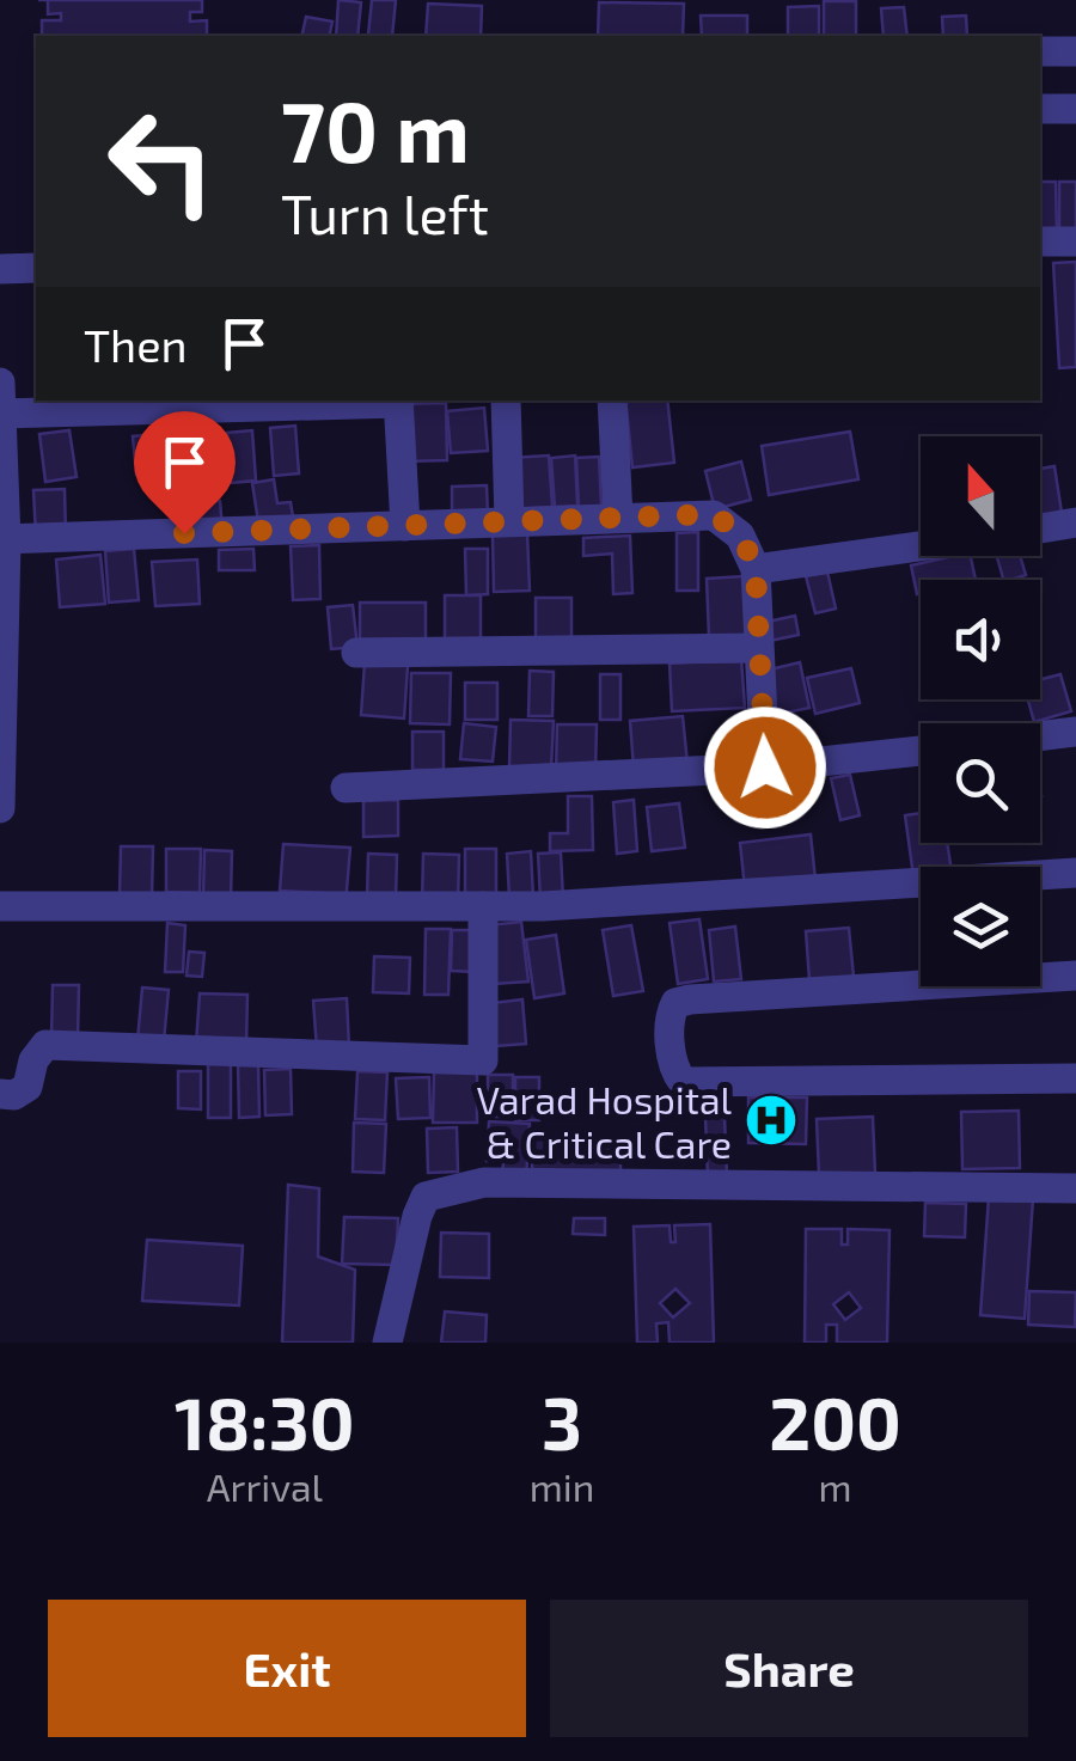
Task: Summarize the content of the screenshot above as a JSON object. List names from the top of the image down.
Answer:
{
  "places": {
    "hospital": ["Varad Hospital & Critical Care"]
  },
  "north": "top",
  "page": {
    "turn": ["70 m", "Turn left"],
    "then": "Then",
    "eta": [
      "18:30",
      "Arrival",
      "3",
      "min",
      "200",
      "m"
    ],
    "buttons": ["Exit", "Share"]
  }
}
